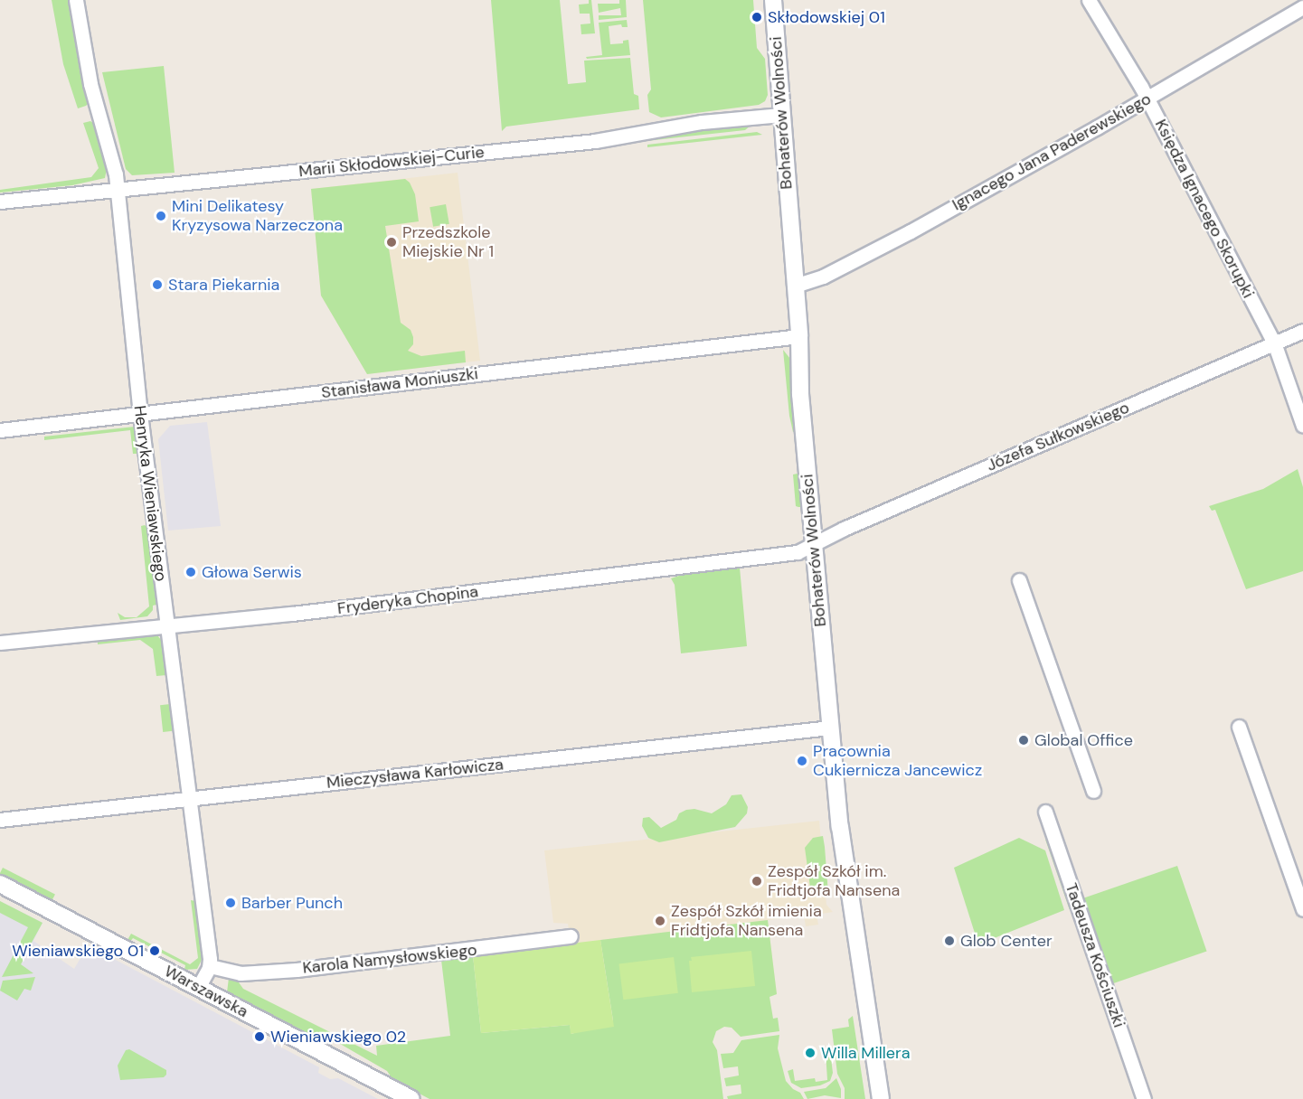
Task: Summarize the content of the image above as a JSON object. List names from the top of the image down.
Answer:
{
  "streets": {
    "street": [
      "Bohaterów Wolności",
      "Ignacego Jana Paderewskiego",
      "Marii Skłodowskiej-Curie",
      "Księdza Ignacego Skorupki",
      "Stanisława Moniuszki",
      "Józefa Sułkowskiego",
      "Henryka Wieniawskiego",
      "Fryderyka Chopina",
      "Mieczysława Karłowicza",
      "Tadeusza Kościuszki",
      "Karola Namysłowskiego",
      "Warszawska"
    ]
  },
  "crossings": [
    ["Bohaterów Wolności", "Ignacego Jana Paderewskiego"],
    ["Bohaterów Wolności", "Marii Skłodowskiej-Curie"],
    ["Bohaterów Wolności", "Stanisława Moniuszki"],
    ["Bohaterów Wolności", "Józefa Sułkowskiego"],
    ["Bohaterów Wolności", "Fryderyka Chopina"],
    ["Bohaterów Wolności", "Mieczysława Karłowicza"],
    ["Ignacego Jana Paderewskiego", "Księdza Ignacego Skorupki"],
    ["Marii Skłodowskiej-Curie", "Henryka Wieniawskiego"],
    ["Księdza Ignacego Skorupki", "Józefa Sułkowskiego"],
    ["Stanisława Moniuszki", "Henryka Wieniawskiego"],
    ["Józefa Sułkowskiego", "Fryderyka Chopina"],
    ["Henryka Wieniawskiego", "Fryderyka Chopina"],
    ["Henryka Wieniawskiego", "Mieczysława Karłowicza"],
    ["Henryka Wieniawskiego", "Karola Namysłowskiego"]
  ],
  "places": [
    "Skłodowskiej 01",
    "Mini Delikatesy Kryzysowa Narzeczona",
    "Przedszkole Miejskie Nr 1",
    "Stara Piekarnia",
    "Głowa Serwis",
    "Global Office",
    "Pracownia Cukiernicza Jancewicz",
    "Zespół Szkół im. Fridtjofa Nansena",
    "Barber Punch",
    "Zespół Szkół imienia Fridtjofa Nansena",
    "Glob Center",
    "Wieniawskiego 01",
    "Wieniawskiego 02",
    "Willa Millera"
  ]
}
